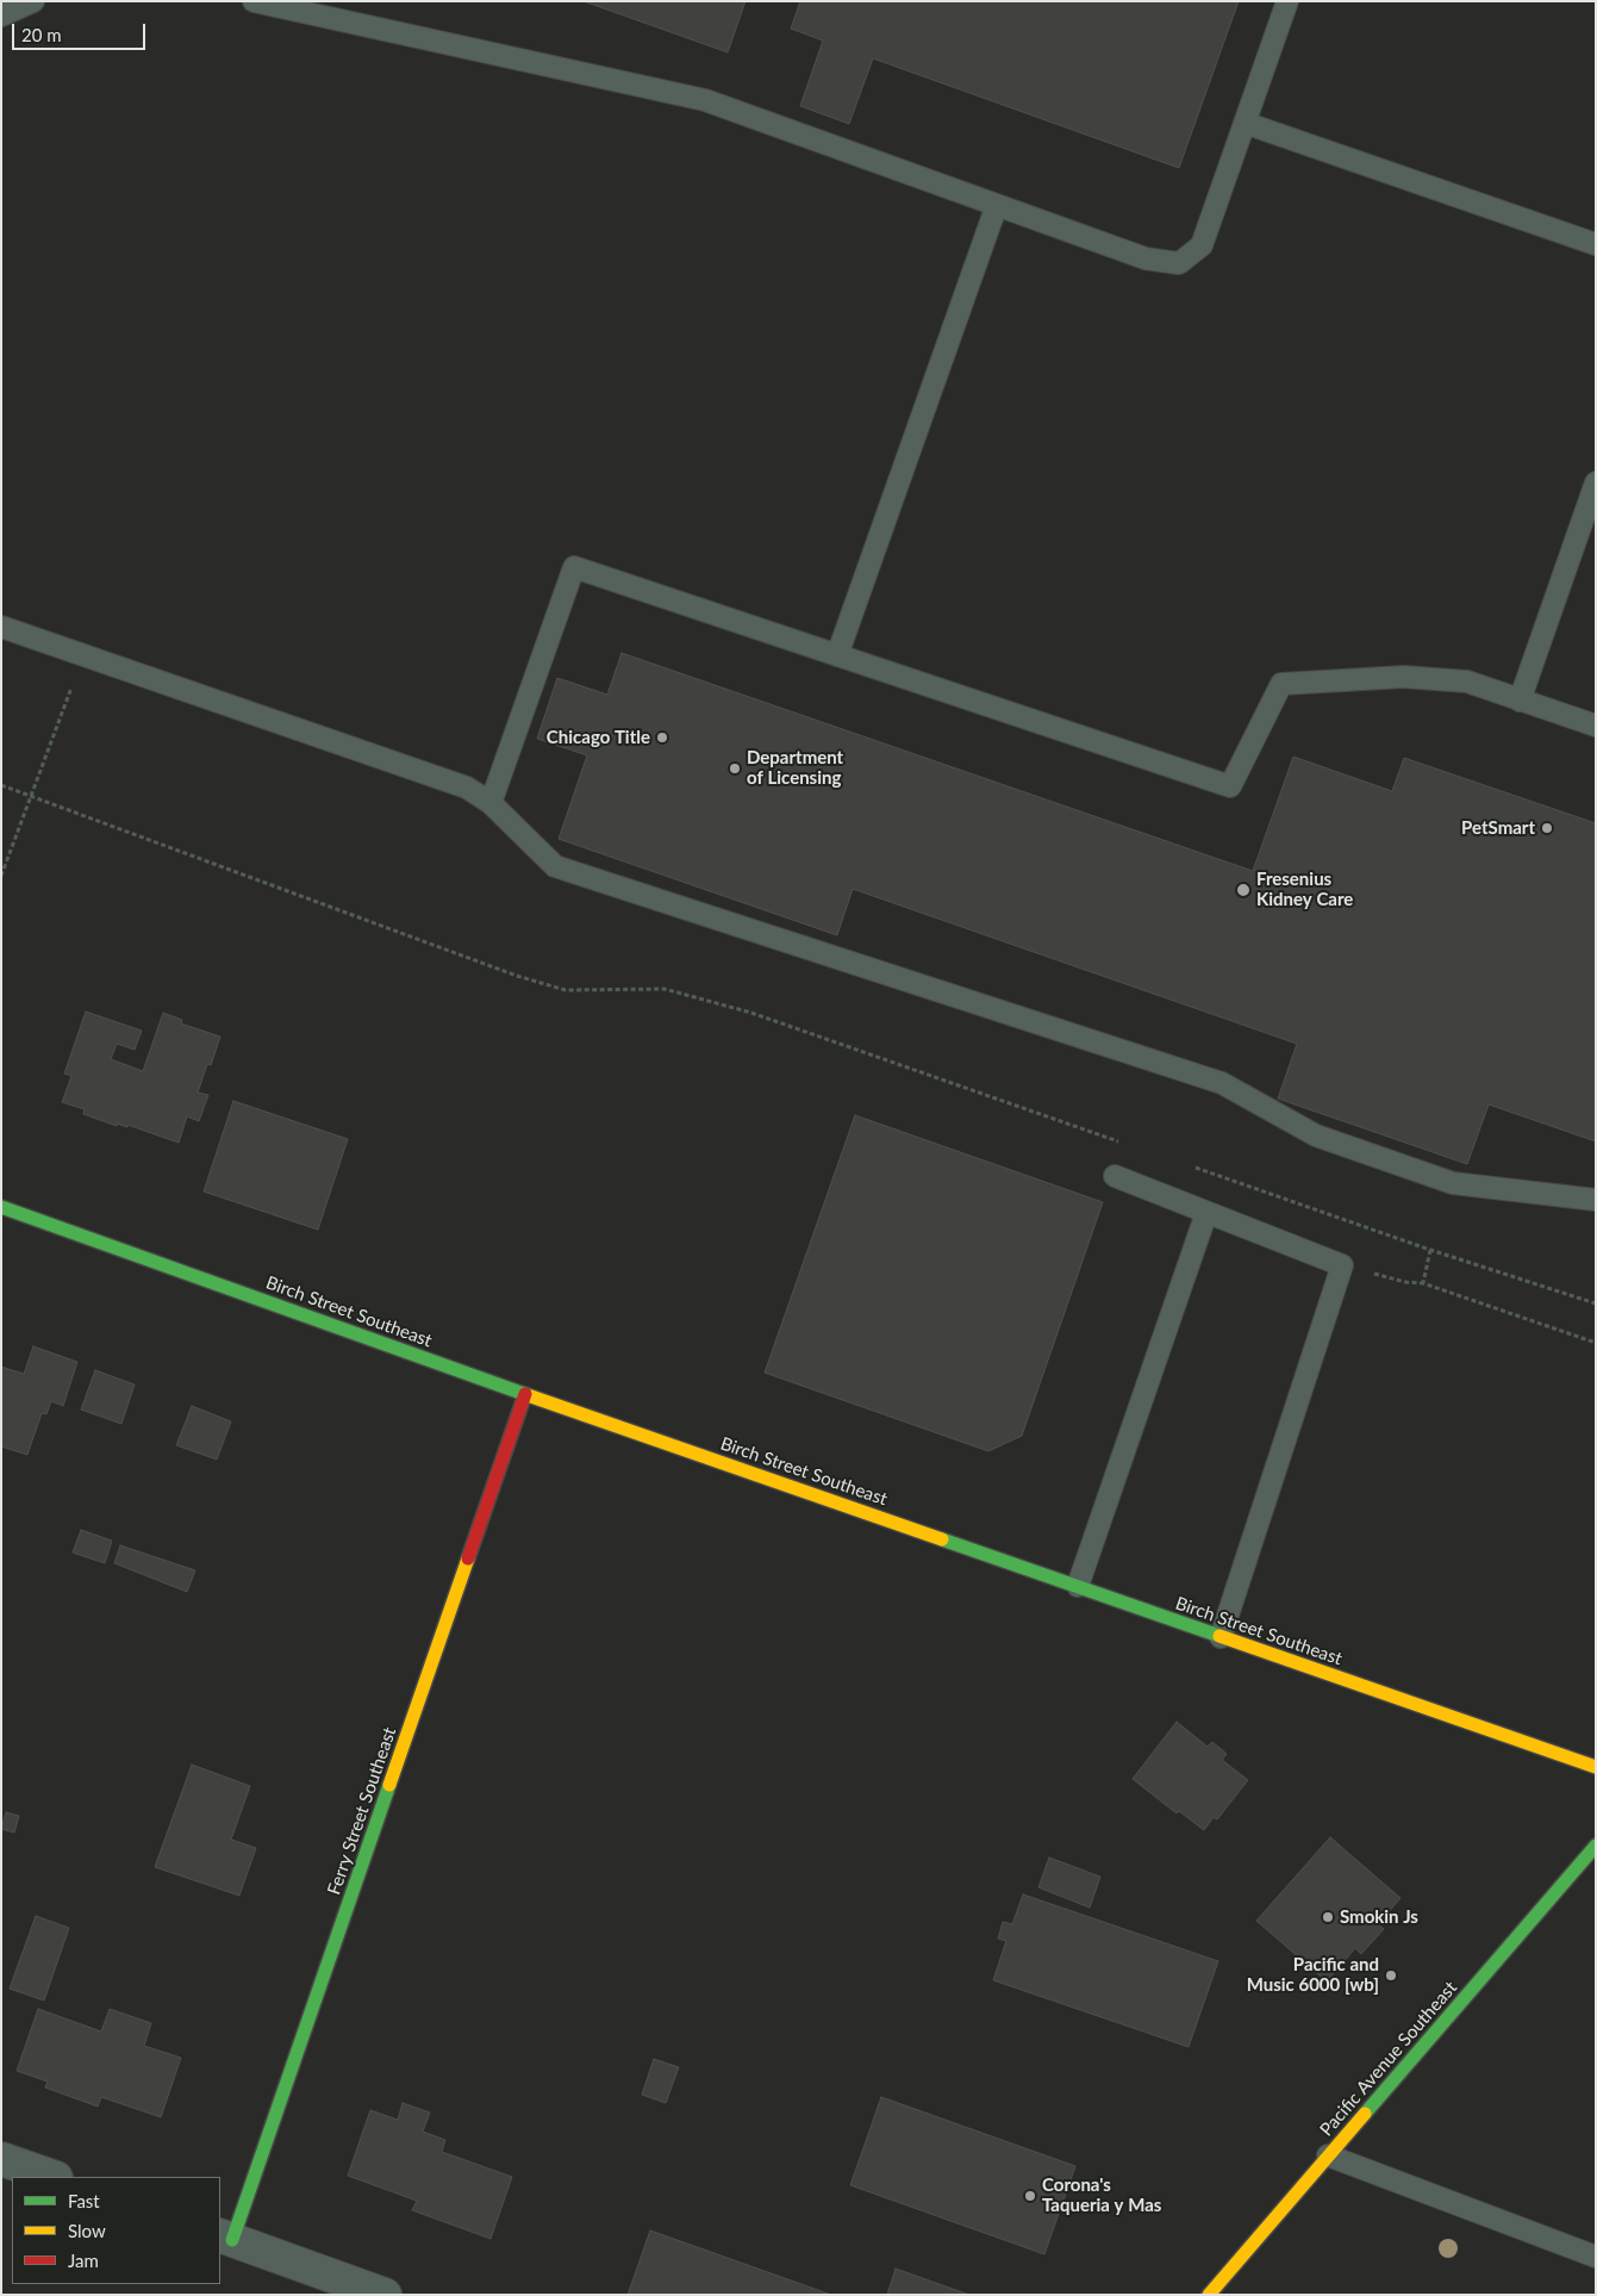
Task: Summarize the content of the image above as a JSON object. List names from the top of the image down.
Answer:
{
  "streets": {
    "street": ["Birch Street Southeast", "Ferry Street Southeast", "Pacific Avenue Southeast"]
  },
  "crossings": [
    ["Birch Street Southeast", "Ferry Street Southeast"]
  ],
  "places": [
    "Chicago Title",
    "Department of Licensing",
    "PetSmart",
    "Fresenius Kidney Care",
    "Smokin Js",
    "Pacific and Music 6000 [wb]",
    "Corona's Taqueria y Mas"
  ],
  "legend": ["Fast", "Slow", "Jam"],
  "scale_bar": "20 m"
}
